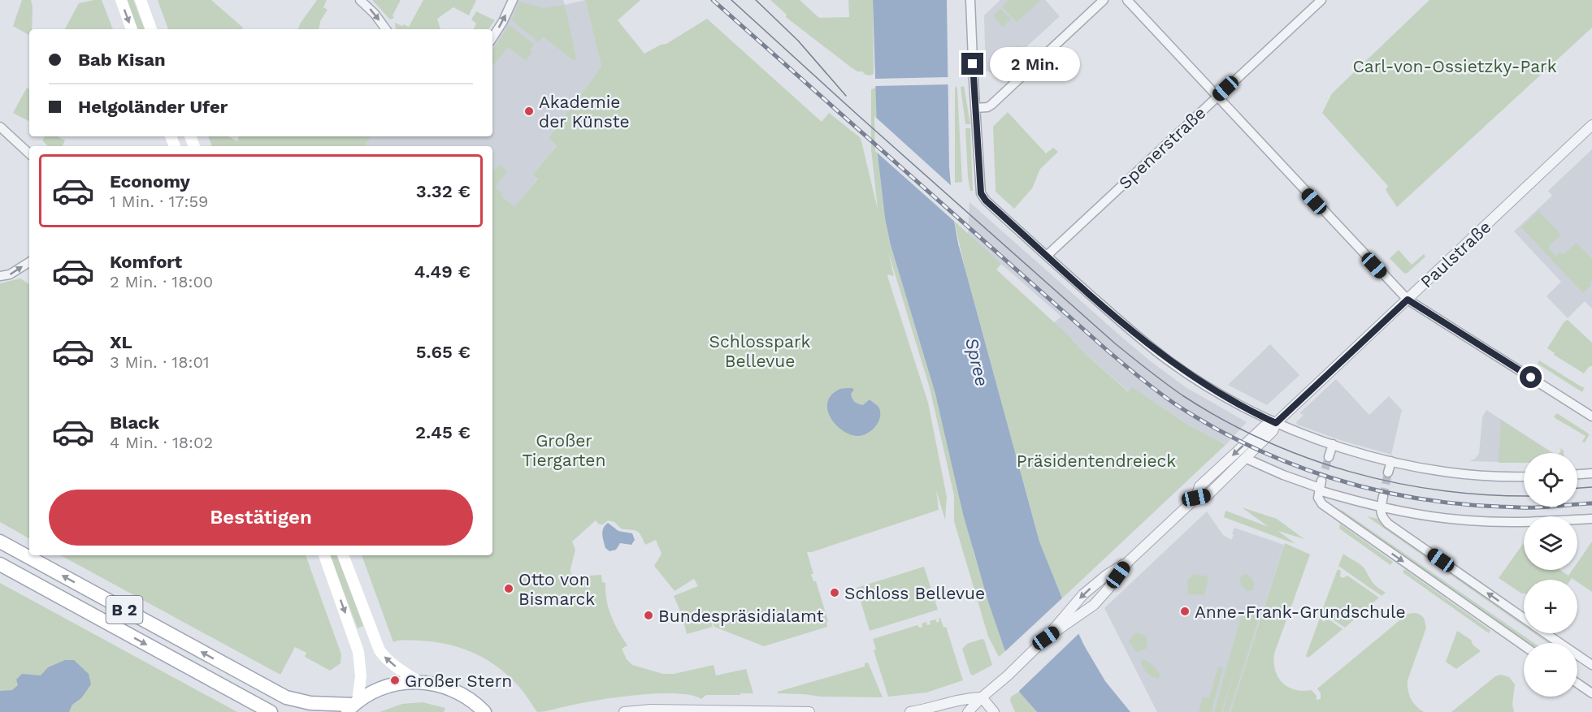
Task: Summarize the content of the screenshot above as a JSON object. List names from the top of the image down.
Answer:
{
  "streets": {
    "main road": ["B 2"],
    "street": ["Spenerstraße", "Paulstraße"]
  },
  "water": ["Spree"],
  "parks": [
    "Carl-von-Ossietzky-Park",
    "Schlosspark Bellevue",
    "Großer Tiergarten",
    "Präsidentendreieck"
  ],
  "places": [
    "Akademie der Künste",
    "Otto von Bismarck",
    "Schloss Bellevue",
    "Anne-Frank-Grundschule",
    "Bundespräsidialamt",
    "Großer Stern"
  ],
  "page": {
    "banner": ["Bab Kisan", "Helgoländer Ufer"],
    "bubble": "2 Min.",
    "list": [
      {
        "name": "Economy",
        "note": "1 Min. · 17:59",
        "value": "3.32 €"
      },
      {
        "name": "Komfort",
        "note": "2 Min. · 18:00",
        "value": "4.49 €"
      },
      {
        "name": "XL",
        "note": "3 Min. · 18:01",
        "value": "5.65 €"
      },
      {
        "name": "Black",
        "note": "4 Min. · 18:02",
        "value": "2.45 €"
      }
    ],
    "map_buttons": ["+", "−"],
    "buttons": "Bestätigen"
  }
}
